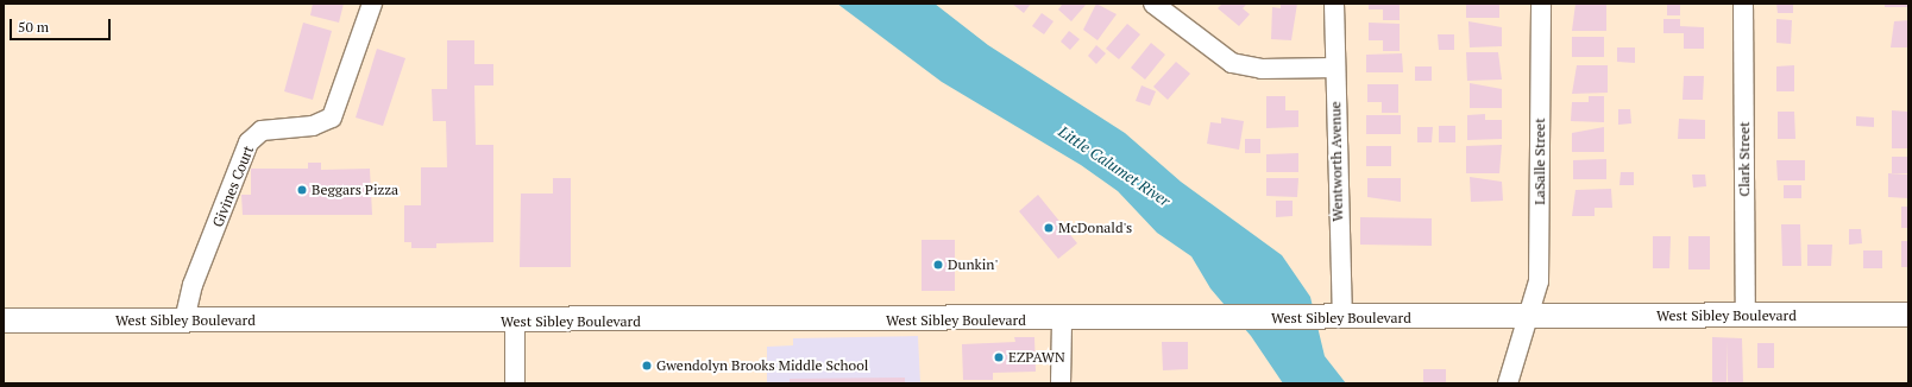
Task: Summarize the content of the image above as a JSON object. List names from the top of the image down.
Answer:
{
  "streets": {
    "main road": ["West Sibley Boulevard"],
    "street": [
      "Clark Street",
      "Wentworth Avenue",
      "LaSalle Street",
      "Givines Court"
    ]
  },
  "crossings": [
    ["Clark Street", "West Sibley Boulevard"],
    ["Wentworth Avenue", "West Sibley Boulevard"],
    ["LaSalle Street", "West Sibley Boulevard"],
    ["Givines Court", "West Sibley Boulevard"]
  ],
  "water": ["Little Calumet River"],
  "places": [
    "Beggars Pizza",
    "McDonald's",
    "Dunkin'",
    "EZPAWN",
    "Gwendolyn Brooks Middle School"
  ],
  "scale_bar": "50 m"
}
